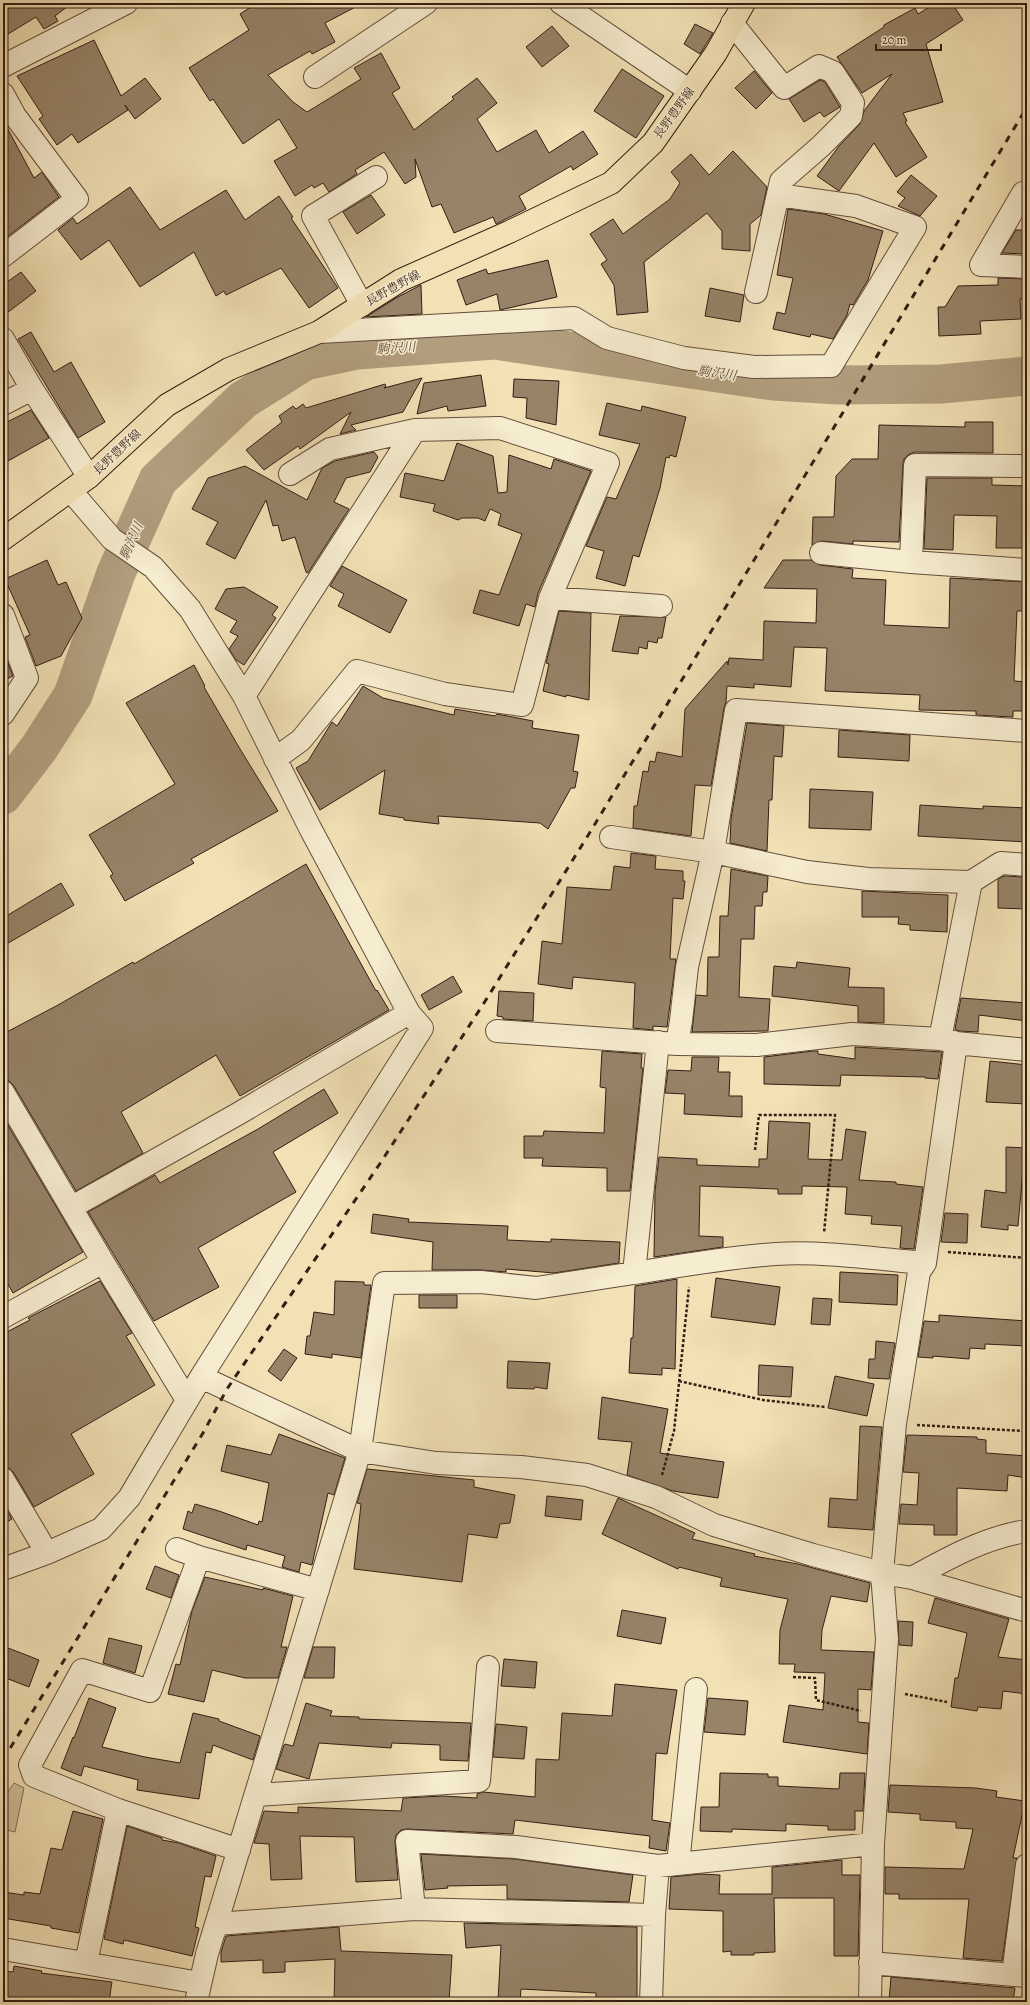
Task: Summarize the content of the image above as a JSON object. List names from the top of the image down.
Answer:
{
  "streets": {
    "main road": ["長野豊野線"]
  },
  "water": ["駒沢川"],
  "scale_bar": "20 m"
}
